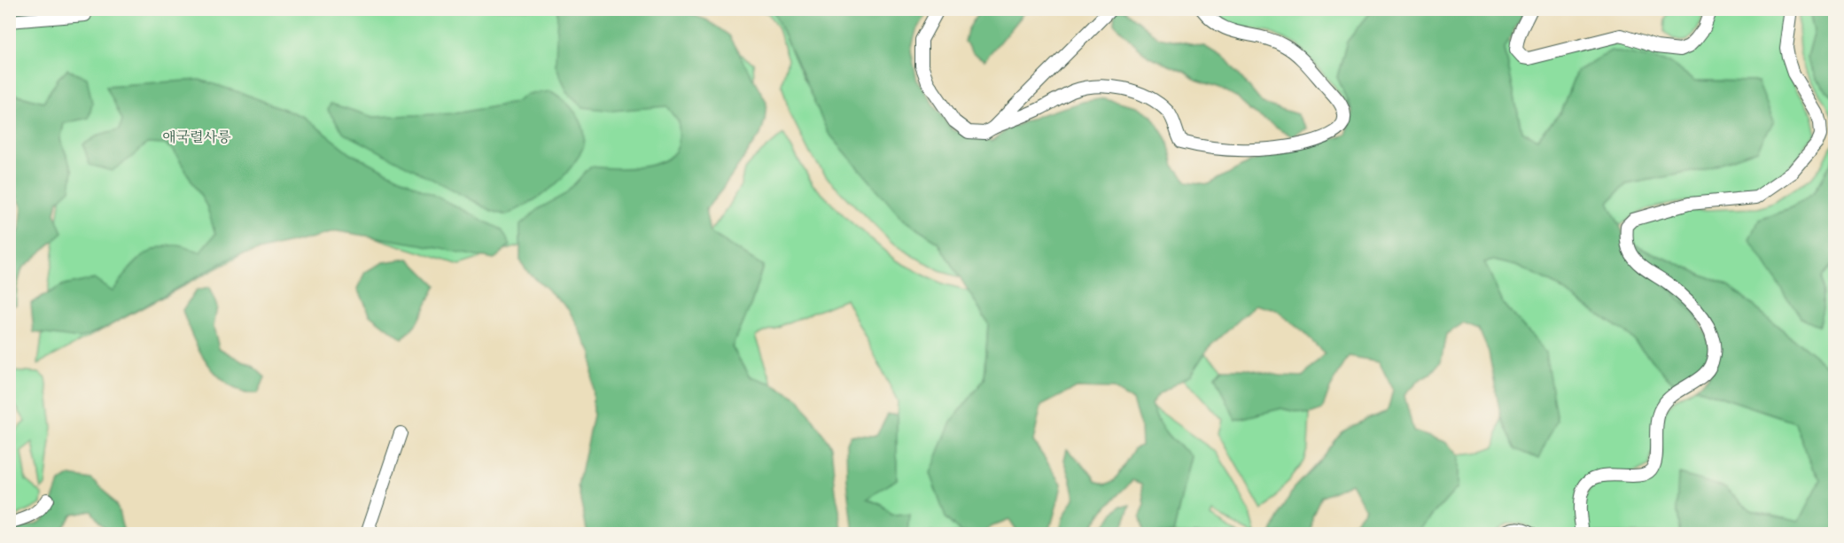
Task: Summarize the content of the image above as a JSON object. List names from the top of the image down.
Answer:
{
  "parks": ["애국렬사릉"]
}
